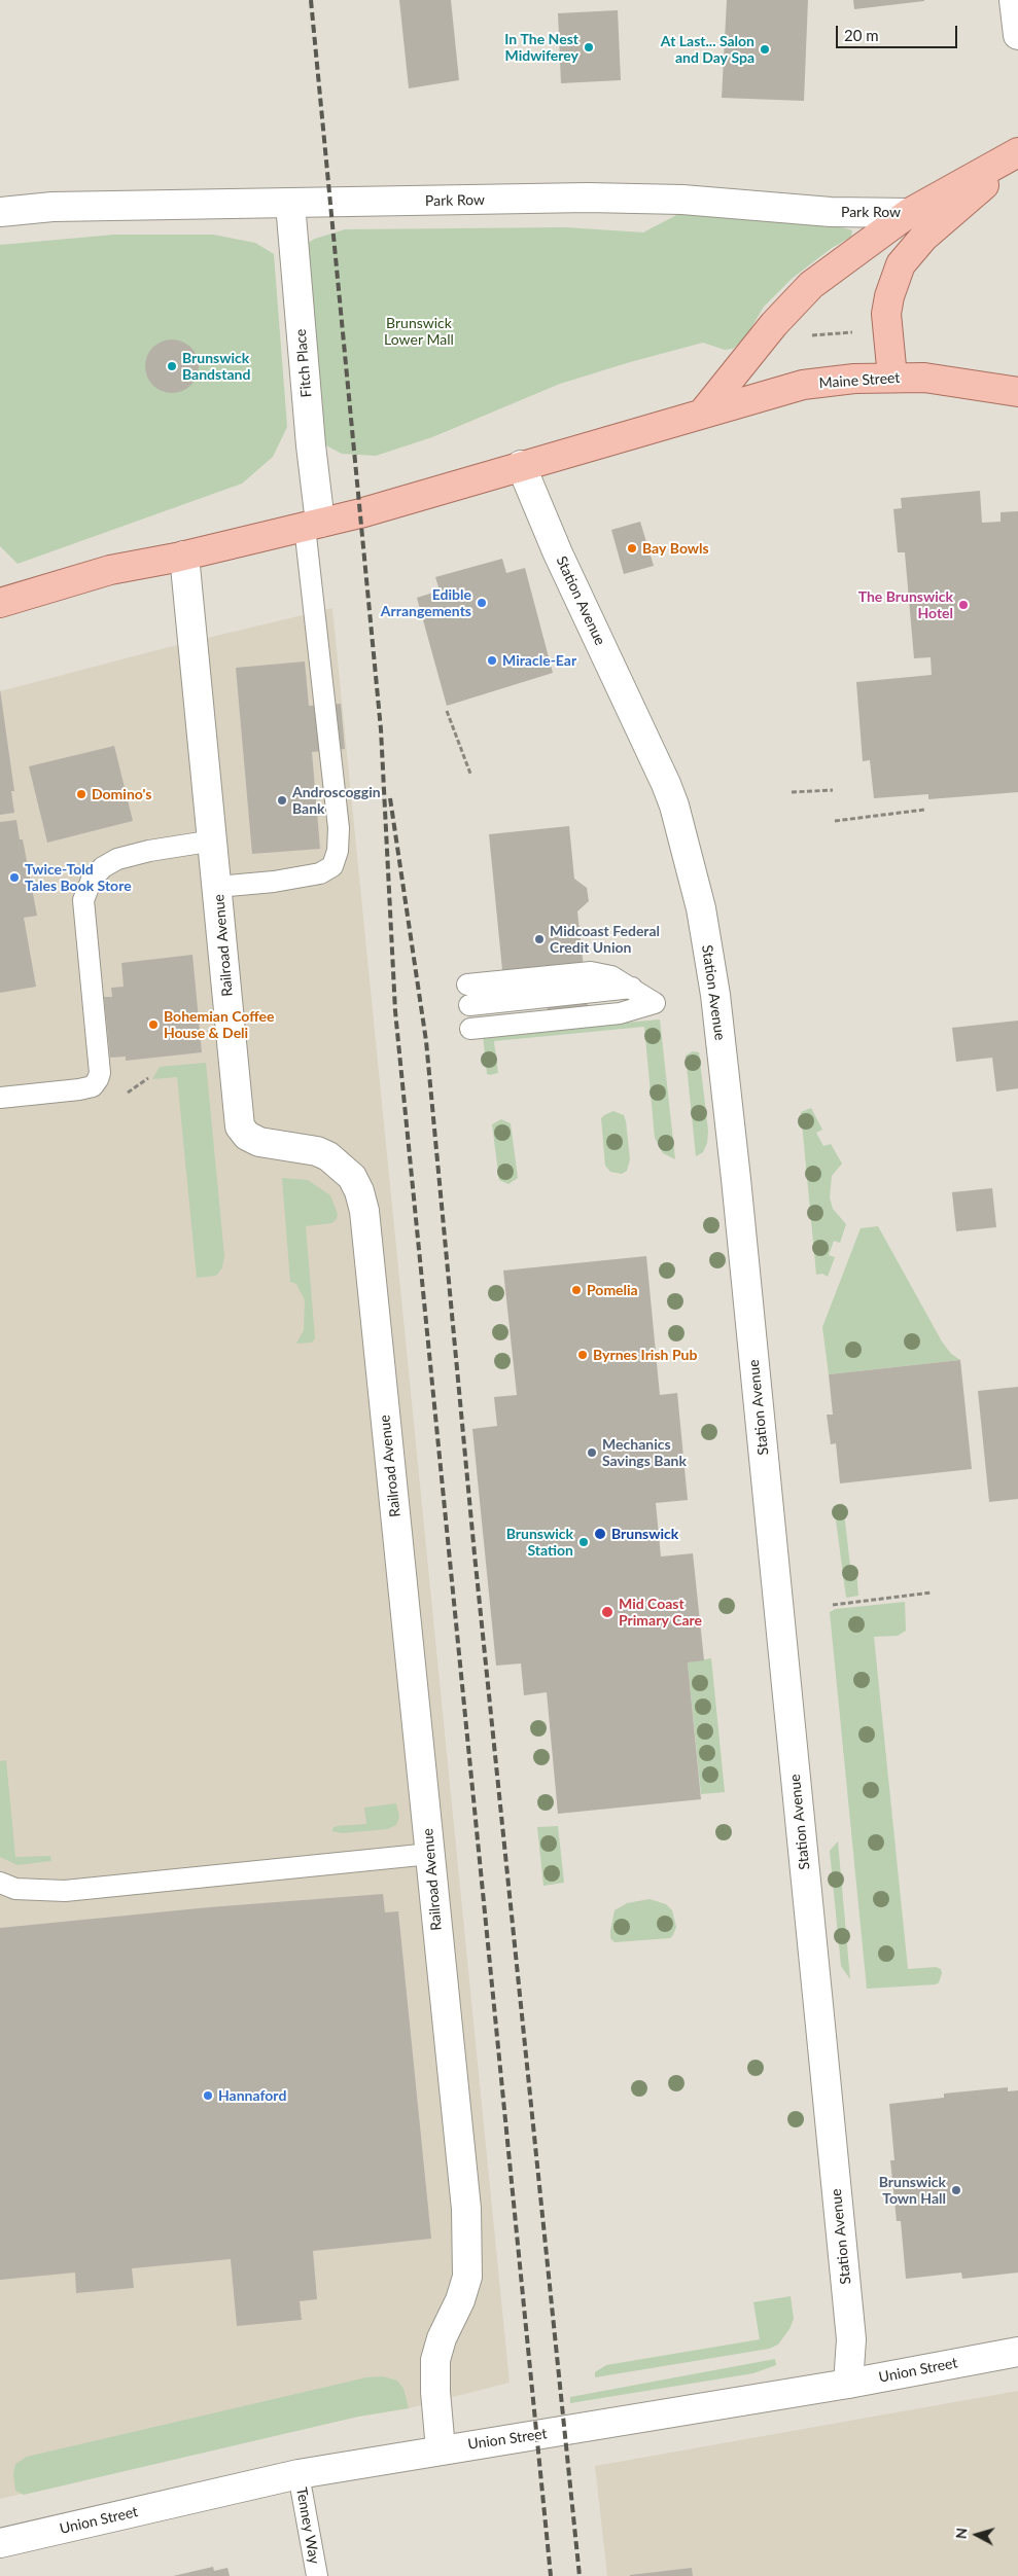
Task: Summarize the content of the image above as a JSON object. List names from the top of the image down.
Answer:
{
  "streets": {
    "main road": ["Maine Street"],
    "street": [
      "Park Row",
      "Fitch Place",
      "Station Avenue",
      "Railroad Avenue",
      "Union Street"
    ],
    "lane": ["Tenney Way"]
  },
  "crossings": [
    ["Park Row", "Fitch Place"],
    ["Fitch Place", "Maine Street"],
    ["Maine Street", "Station Avenue"],
    ["Maine Street", "Railroad Avenue"],
    ["Station Avenue", "Union Street"],
    ["Railroad Avenue", "Union Street"],
    ["Union Street", "Tenney Way"]
  ],
  "parks": ["Brunswick Lower Mall"],
  "places": [
    "In The Nest Midwiferey",
    "At Last... Salon and Day Spa",
    "Brunswick Bandstand",
    "Bay Bowls",
    "Edible Arrangements",
    "The Brunswick Hotel",
    "Miracle-Ear",
    "Domino's",
    "Androscoggin Bank",
    "Twice-Told Tales Book Store",
    "Midcoast Federal Credit Union",
    "Bohemian Coffee House & Deli",
    "Pomelia",
    "Byrnes Irish Pub",
    "Mechanics Savings Bank",
    "Brunswick",
    "Brunswick Station",
    "Mid Coast Primary Care",
    "Hannaford",
    "Brunswick Town Hall"
  ],
  "scale_bar": "20 m",
  "north": "left"
}
